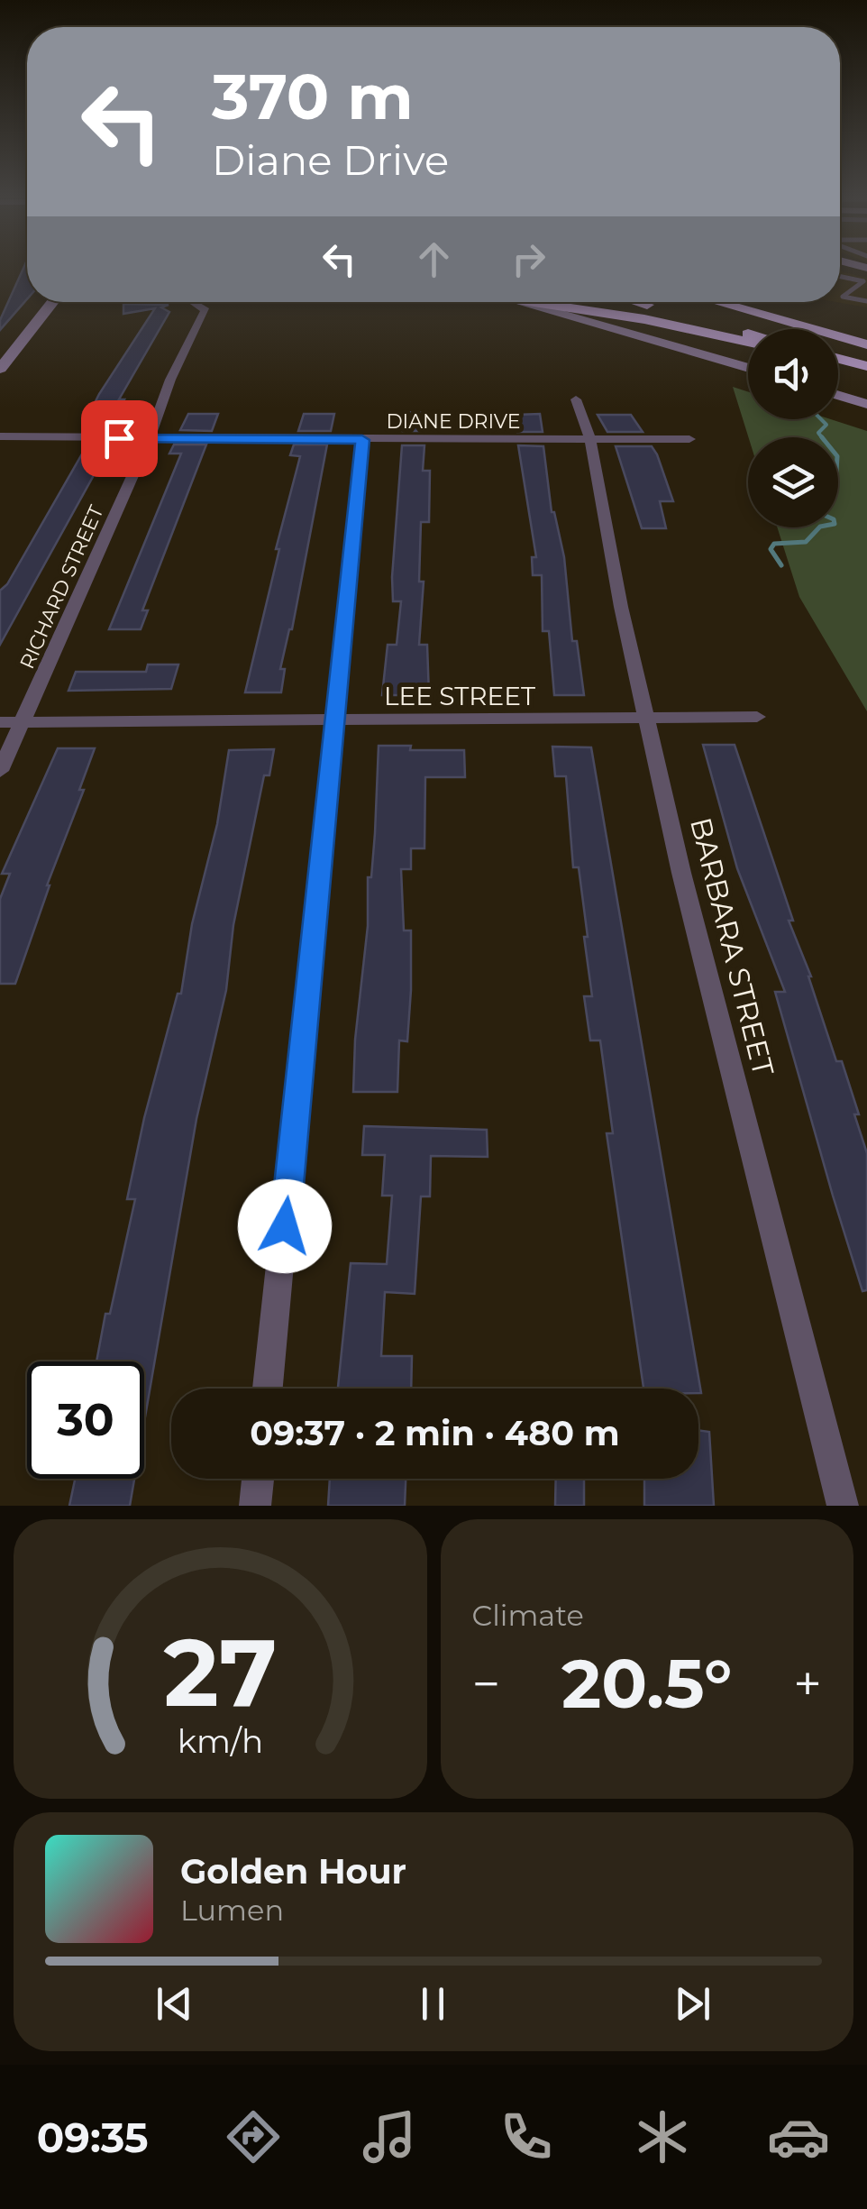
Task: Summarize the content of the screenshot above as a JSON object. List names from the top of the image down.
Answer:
{
  "streets": {
    "street": [
      "DIANE DRIVE",
      "RICHARD STREET",
      "LEE STREET",
      "BARBARA STREET"
    ]
  },
  "crossings": [
    ["DIANE DRIVE", "RICHARD STREET"],
    ["DIANE DRIVE", "BARBARA STREET"],
    ["RICHARD STREET", "LEE STREET"],
    ["LEE STREET", "BARBARA STREET"]
  ],
  "page": {
    "turn": ["370 m", "Diane Drive"],
    "limit": "30",
    "trip": "09:37 · 2 min · 480 m",
    "tile": "Climate",
    "heat": ["−", "20.5°", "+"],
    "song": ["Golden Hour", "Lumen"],
    "tabs": "09:35",
    "gauge": ["27", "km/h"]
  }
}
